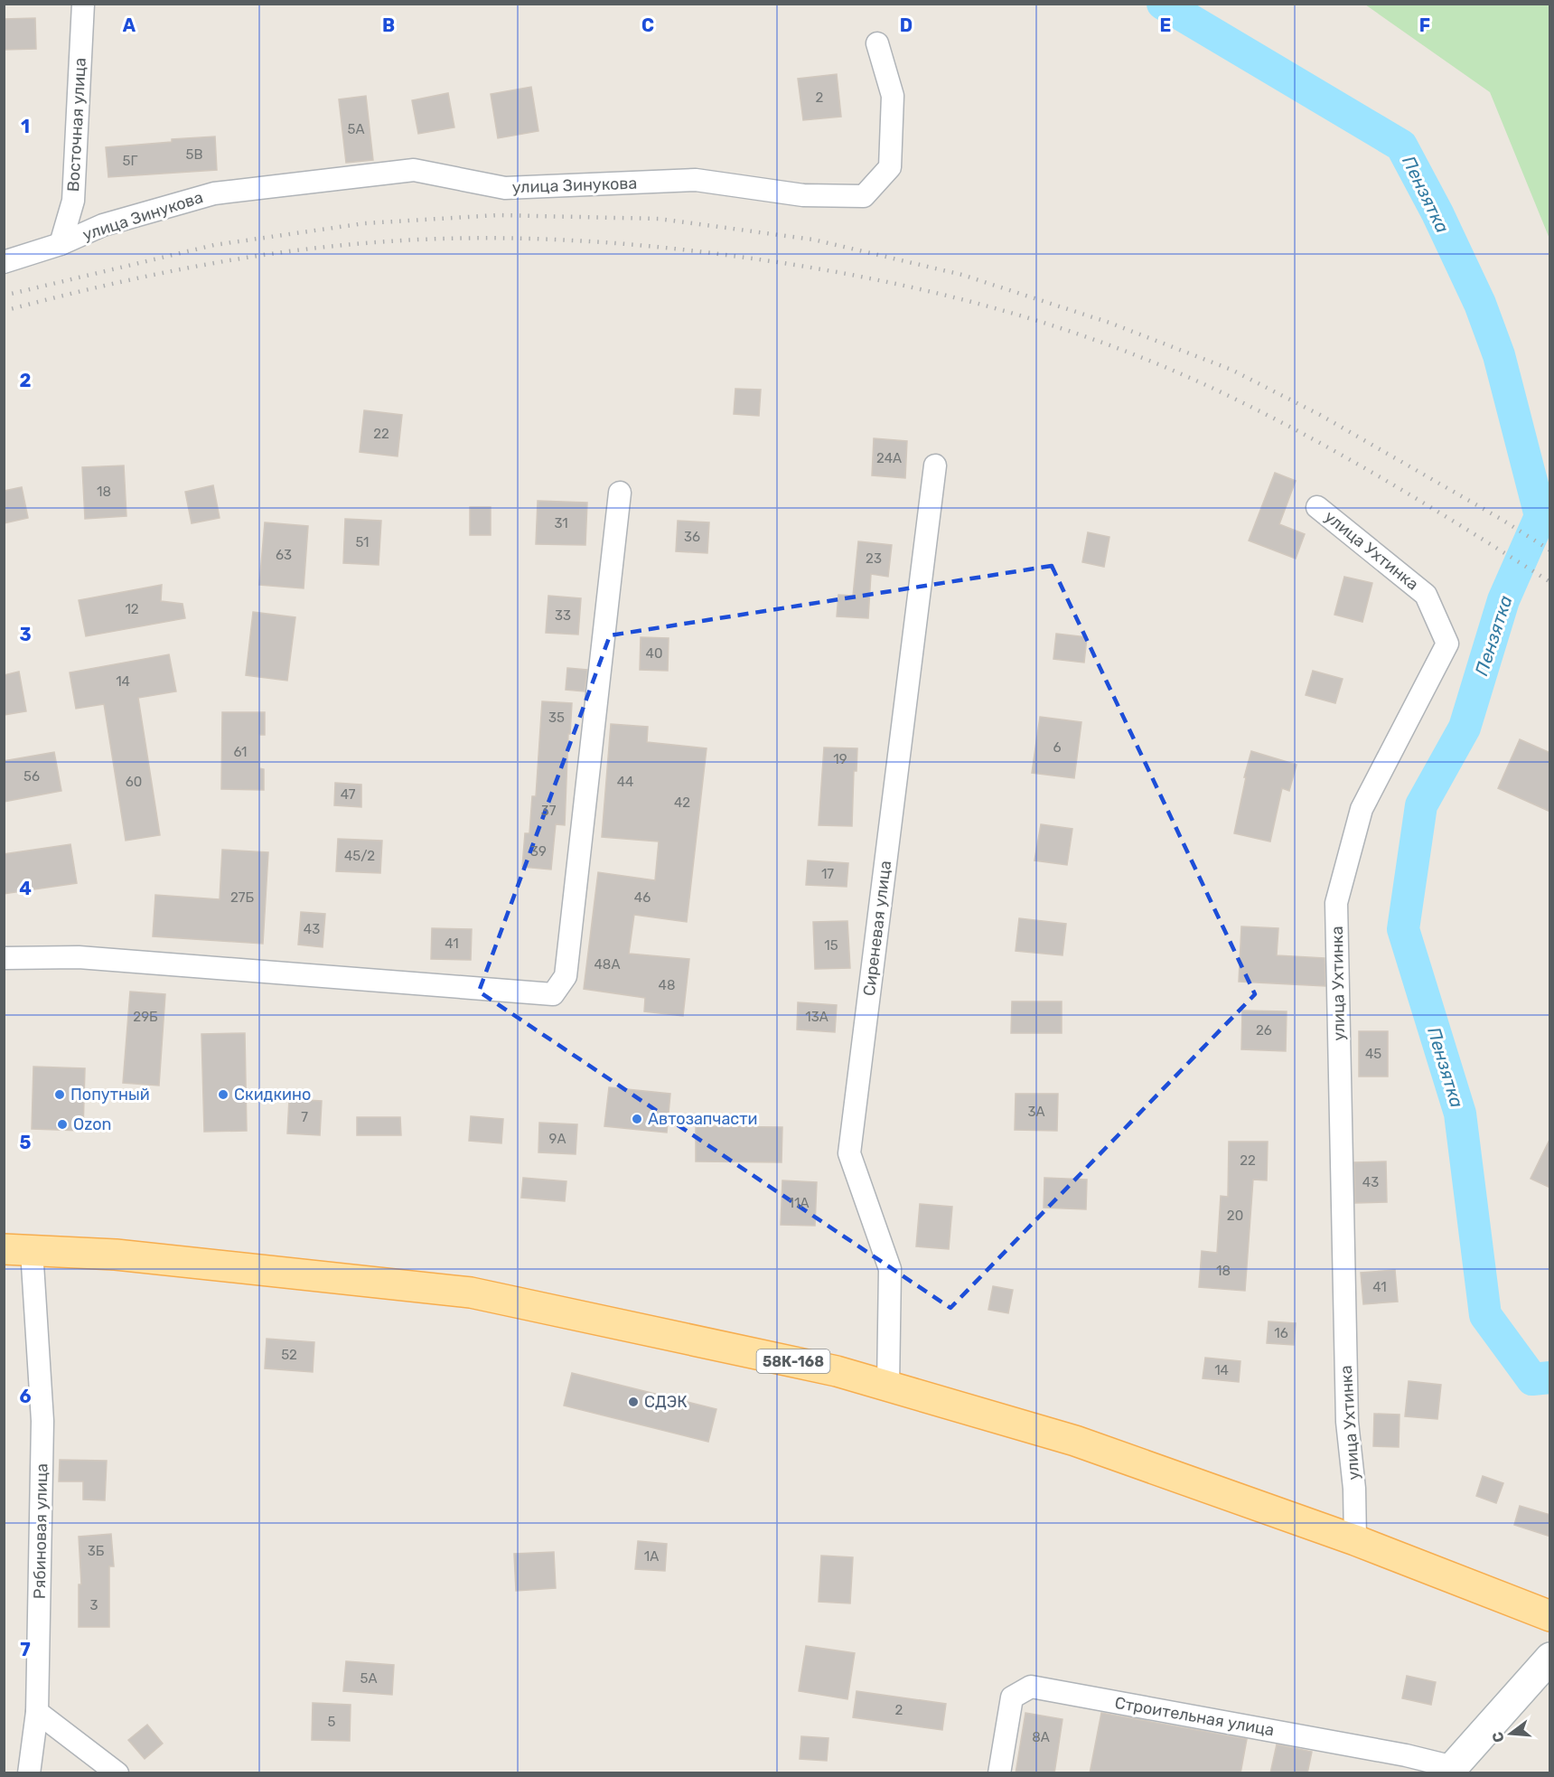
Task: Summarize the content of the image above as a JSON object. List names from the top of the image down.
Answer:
{
  "streets": {
    "main road": ["58К-168"],
    "street": [
      "Восточная улица",
      "улица Зинукова",
      "улица Ухтинка",
      "Сиреневая улица",
      "Рябиновая улица",
      "Строительная улица"
    ]
  },
  "crossings": [
    ["Восточная улица", "улица Зинукова"],
    ["улица Ухтинка", "58К-168"],
    ["Сиреневая улица", "58К-168"],
    ["58К-168", "Рябиновая улица"]
  ],
  "water": ["Пензятка"],
  "places": [
    "Попутный",
    "Скидкино",
    "Автозапчасти",
    "Ozon",
    "СДЭК"
  ],
  "house_numbers": [
    "2",
    "5А",
    "5В",
    "5Г",
    "22",
    "24А",
    "18",
    "31",
    "36",
    "51",
    "63",
    "23",
    "12",
    "33",
    "40",
    "14",
    "35",
    "6",
    "61",
    "19",
    "56",
    "60",
    "44",
    "47",
    "42",
    "37",
    "39",
    "45/2",
    "17",
    "27Б",
    "46",
    "43",
    "41",
    "15",
    "48А",
    "48",
    "29Б",
    "13А",
    "26",
    "45",
    "3А",
    "7",
    "9А",
    "22",
    "43",
    "11А",
    "20",
    "18",
    "41",
    "16",
    "52",
    "14",
    "3Б",
    "1А",
    "3",
    "5А",
    "2",
    "5",
    "8А"
  ],
  "north": "left",
  "grid": {
    "columns": [
      "A",
      "B",
      "C",
      "D",
      "E",
      "F"
    ],
    "rows": [
      "1",
      "2",
      "3",
      "4",
      "5",
      "6",
      "7"
    ]
  }
}
